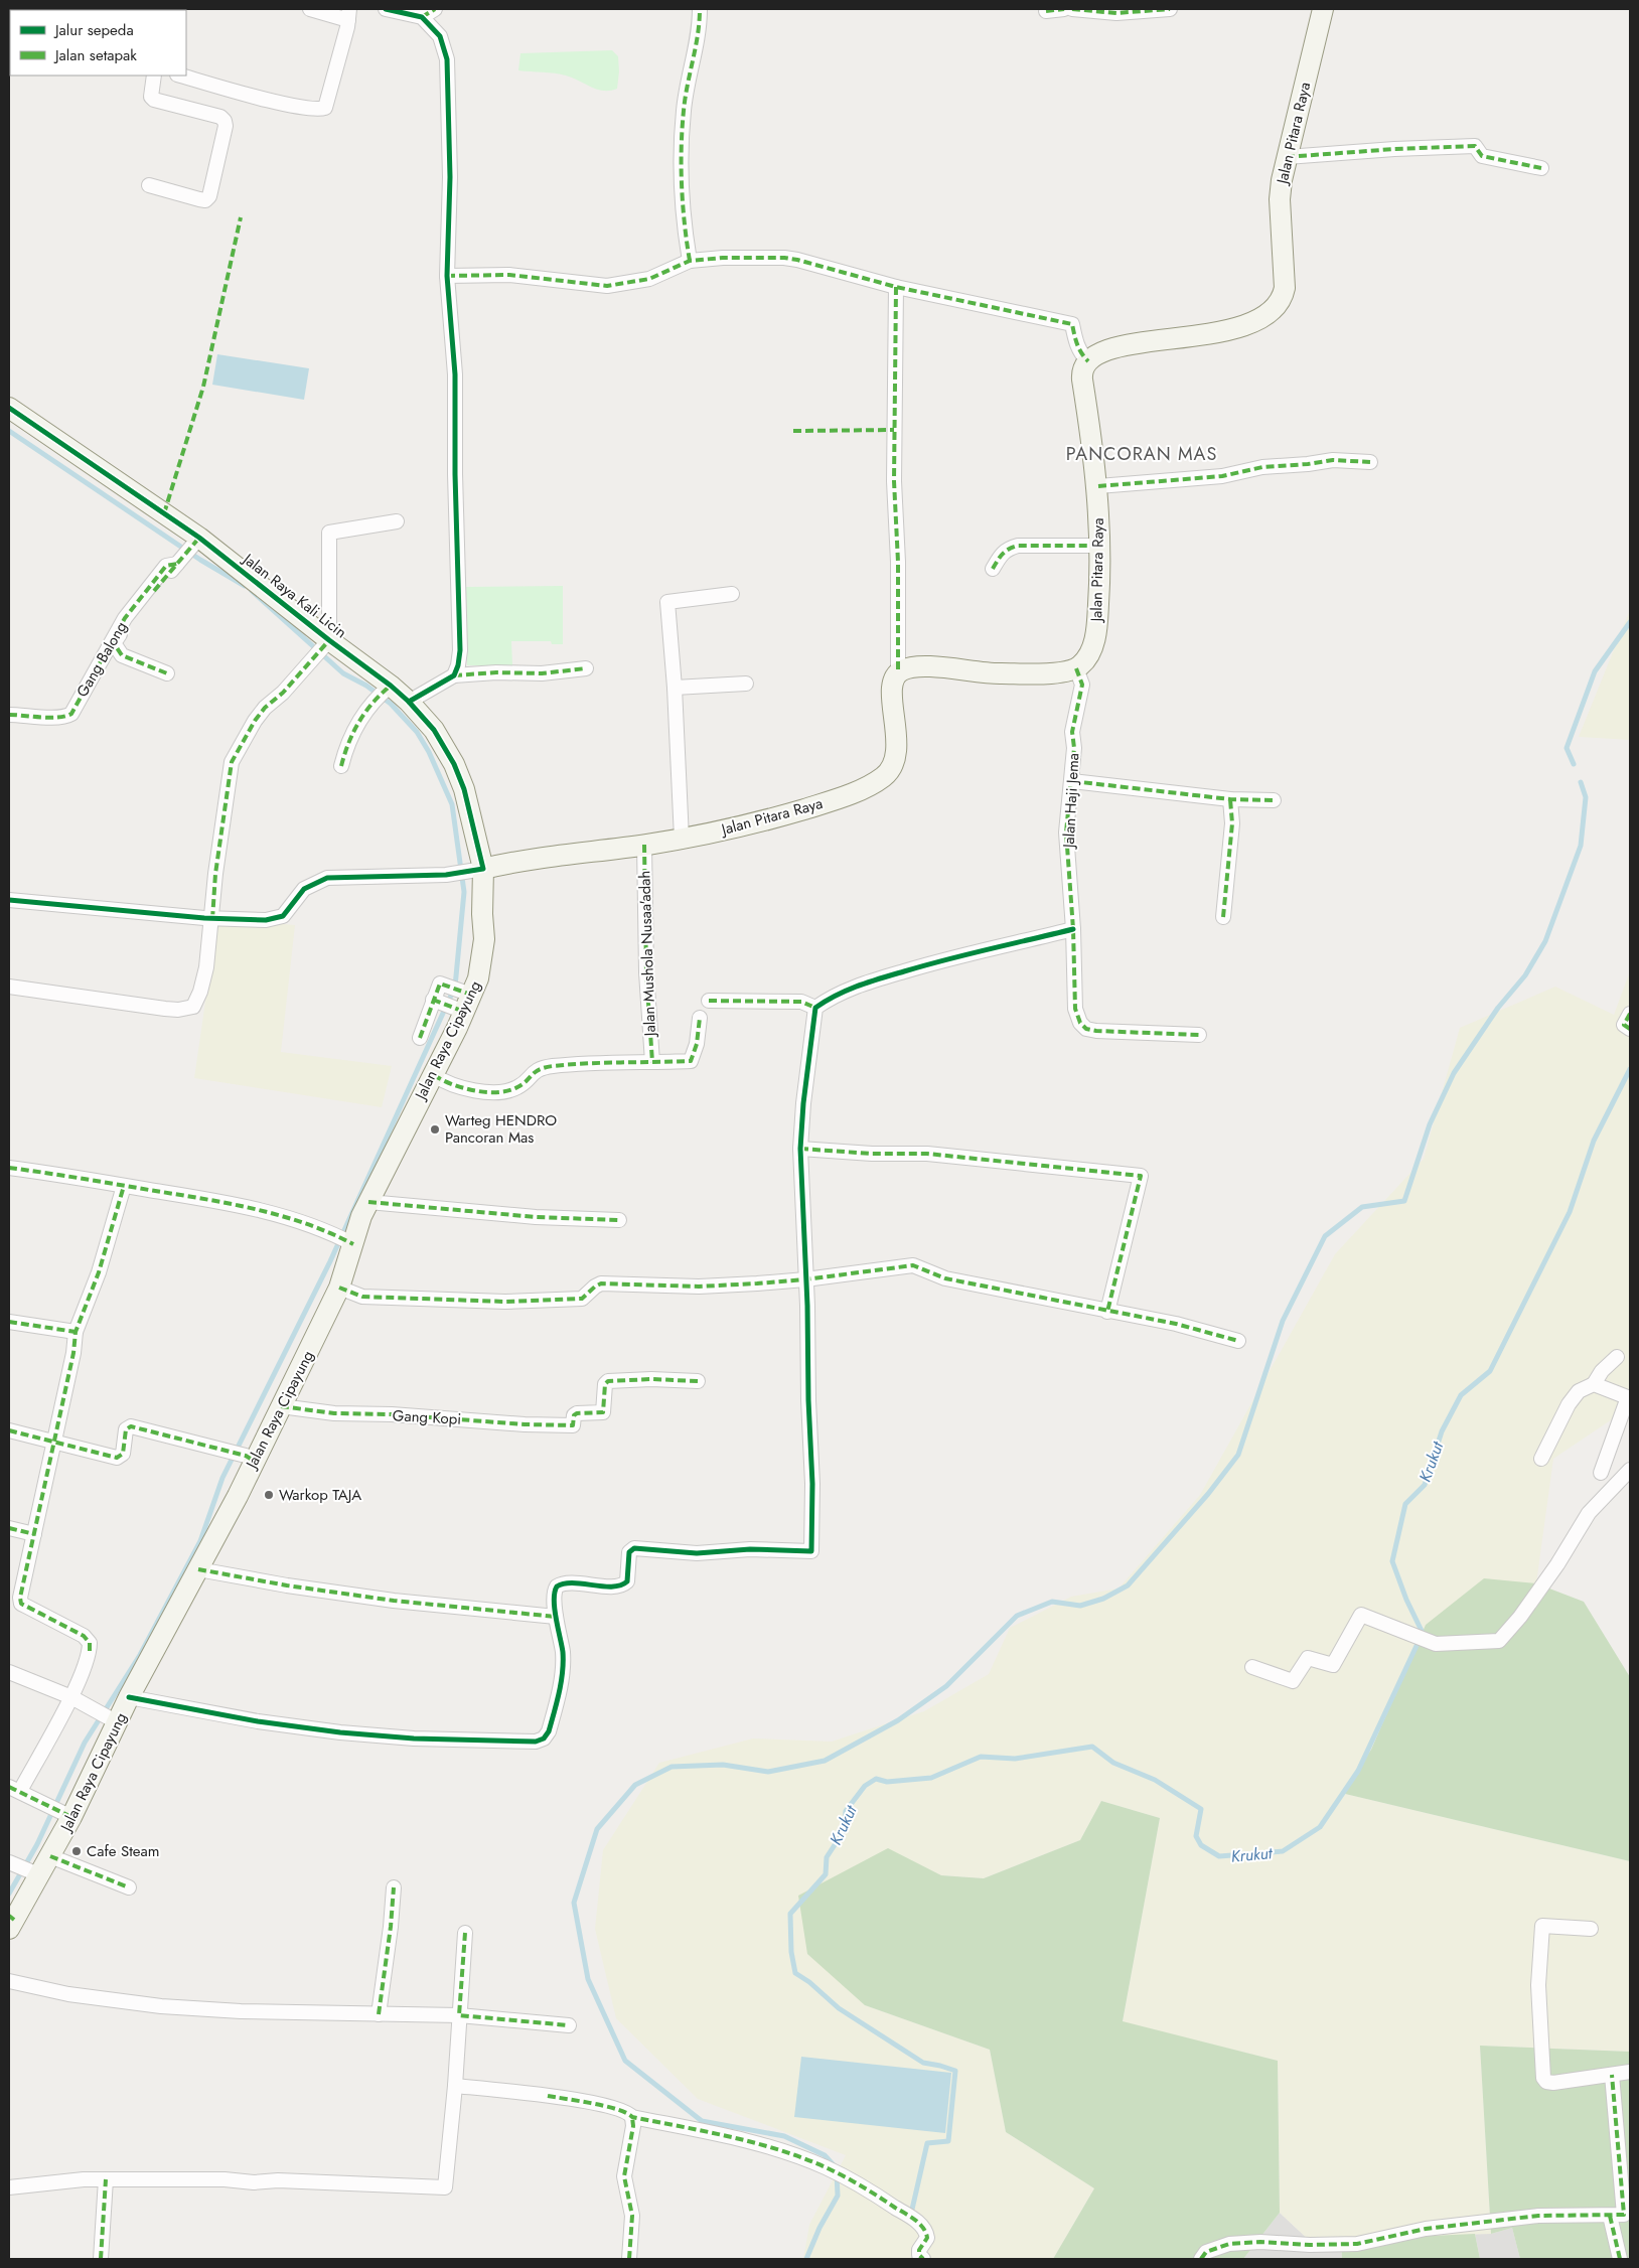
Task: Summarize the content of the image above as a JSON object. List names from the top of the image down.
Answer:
{
  "streets": {
    "main road": ["Jalan Pitara Raya", "Jalan Raya Kali Licin", "Jalan Raya Cipayung"],
    "street": [
      "Gang Balong",
      "Jalan Haji Jema",
      "Jalan Mushola Nusaa'adah",
      "Gang Kopi"
    ]
  },
  "crossings": [
    ["Jalan Pitara Raya", "Jalan Raya Kali Licin"],
    ["Jalan Pitara Raya", "Jalan Haji Jema"],
    ["Jalan Pitara Raya", "Jalan Mushola Nusaa'adah"],
    ["Jalan Pitara Raya", "Jalan Raya Cipayung"],
    ["Jalan Raya Kali Licin", "Gang Balong"],
    ["Jalan Raya Kali Licin", "Jalan Raya Cipayung"],
    ["Jalan Raya Cipayung", "Gang Kopi"]
  ],
  "districts": ["PANCORAN MAS"],
  "water": ["Krukut"],
  "places": ["Warteg HENDRO Pancoran Mas", "Warkop TAJA", "Cafe Steam"],
  "legend": ["Jalur sepeda", "Jalan setapak"]
}
